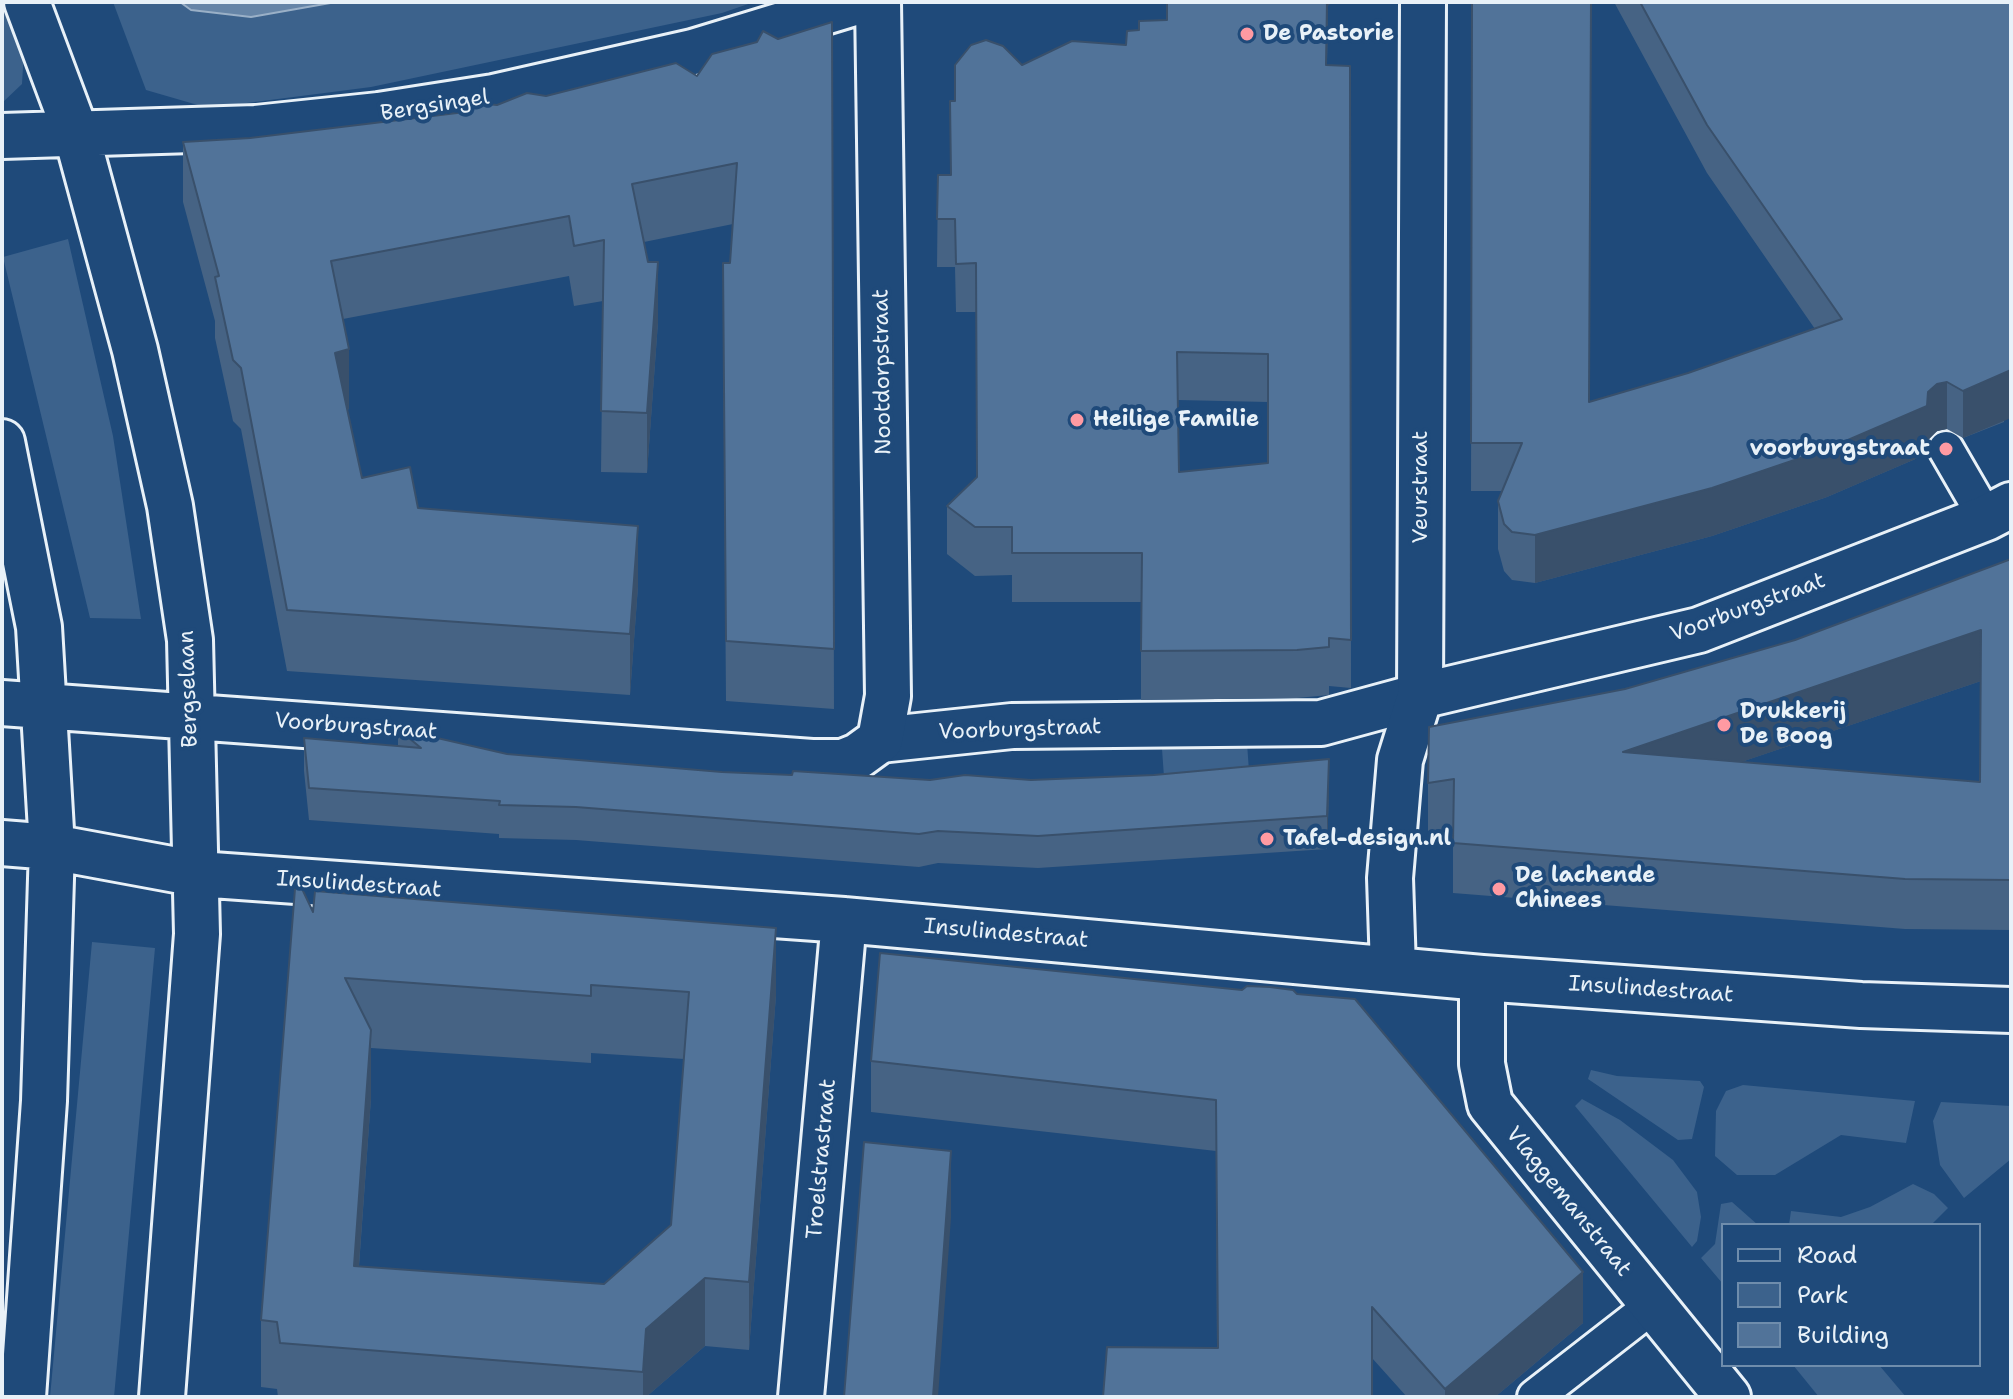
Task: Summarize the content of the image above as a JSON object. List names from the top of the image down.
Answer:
{
  "streets": {
    "street": [
      "Bergsingel",
      "Nootdorpstraat",
      "Veurstraat",
      "Voorburgstraat",
      "Bergselaan",
      "Insulindestraat",
      "Troelstrastraat",
      "Vlaggemanstraat"
    ]
  },
  "crossings": [
    ["Bergsingel", "Bergselaan"],
    ["Nootdorpstraat", "Voorburgstraat"],
    ["Veurstraat", "Voorburgstraat"],
    ["Veurstraat", "Insulindestraat"],
    ["Voorburgstraat", "Bergselaan"],
    ["Bergselaan", "Insulindestraat"],
    ["Insulindestraat", "Troelstrastraat"],
    ["Insulindestraat", "Vlaggemanstraat"]
  ],
  "places": [
    "De Pastorie",
    "Heilige Familie",
    "voorburgstraat",
    "Drukkerij De Boog",
    "Tafel-design.nl",
    "De lachende Chinees"
  ],
  "legend": ["Road", "Park", "Building"]
}
